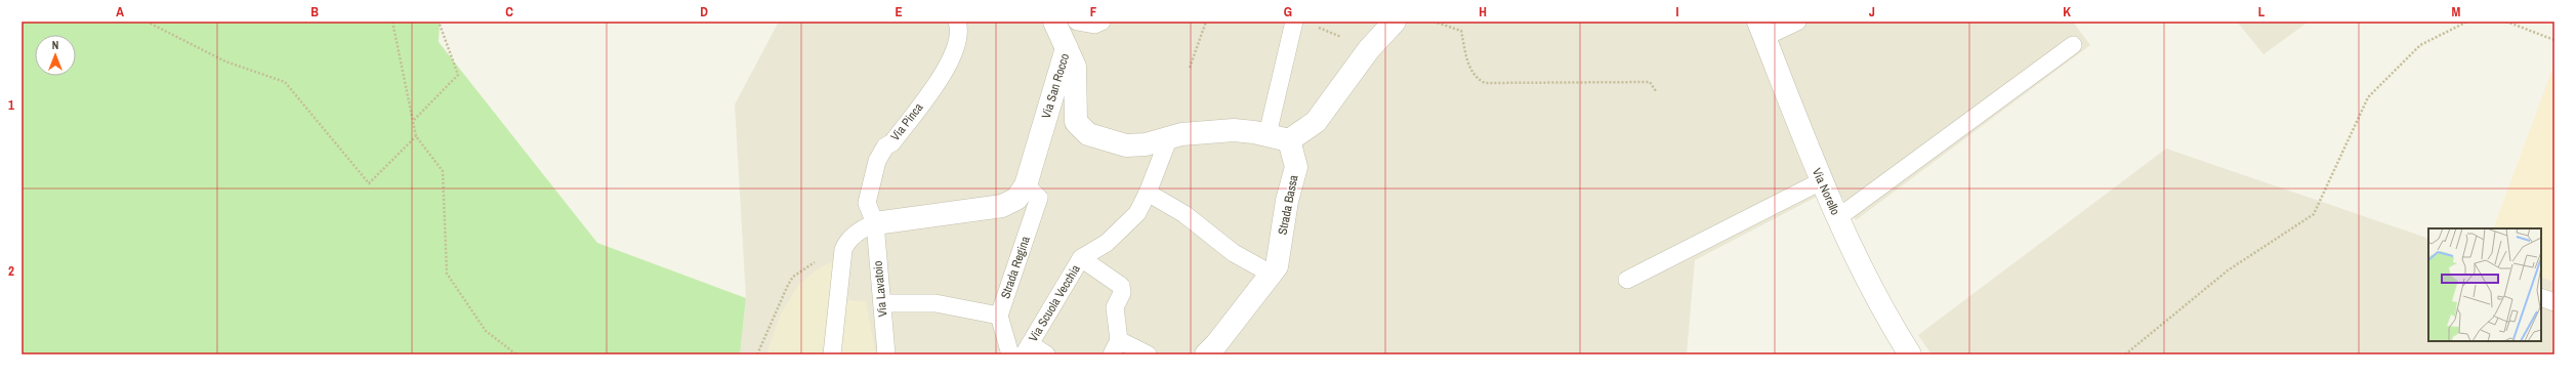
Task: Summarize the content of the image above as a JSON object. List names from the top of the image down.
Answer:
{
  "streets": {
    "street": ["Via San Rocco", "Via Norello", "Strada Bassa"],
    "lane": [
      "Via Pinca",
      "Strada Regina",
      "Via Lavatoio",
      "Via Scuola Vecchia"
    ]
  },
  "crossings": [
    ["Via San Rocco", "Via Pinca"],
    ["Via San Rocco", "Strada Bassa"],
    ["Via San Rocco", "Strada Regina"],
    ["Via San Rocco", "Via Lavatoio"],
    ["Via San Rocco", "Via Scuola Vecchia"],
    ["Via Pinca", "Via Lavatoio"]
  ],
  "north": "top",
  "grid": {
    "columns": [
      "A",
      "B",
      "C",
      "D",
      "E",
      "F",
      "G",
      "H",
      "I",
      "J",
      "K",
      "L",
      "M"
    ],
    "rows": ["1", "2"]
  }
}
